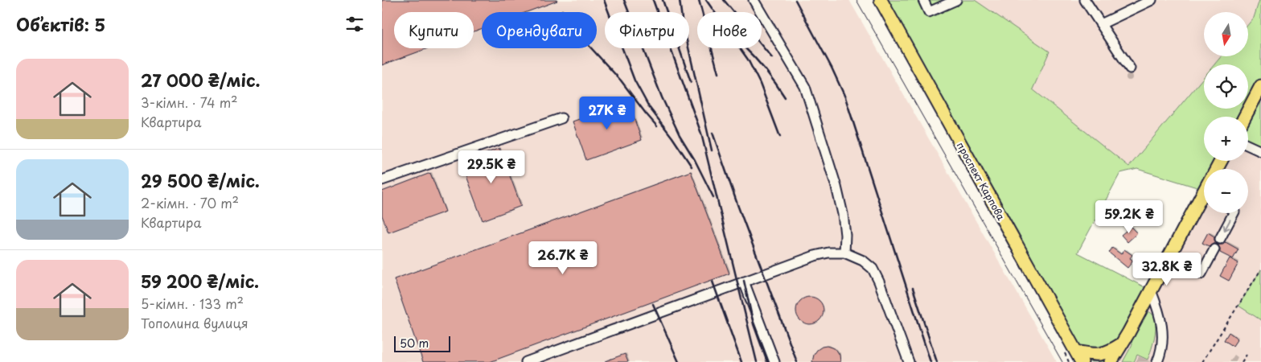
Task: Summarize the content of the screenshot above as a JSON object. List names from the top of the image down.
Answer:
{
  "streets": {
    "main road": ["проспект Карпова"]
  },
  "scale_bar": "50 m",
  "north": "bottom",
  "page": {
    "heading": "Об’єктів: 5",
    "map_buttons": ["+", "−"],
    "chip": [
      "Купити",
      "Орендувати",
      "Фільтри",
      "Нове"
    ],
    "list": [
      {
        "name": "27 000 ₴/міс.",
        "note": "3-кімн. · 74 m² · Квартира"
      },
      {
        "name": "29 500 ₴/міс.",
        "note": "2-кімн. · 70 m² · Квартира"
      },
      {
        "name": "59 200 ₴/міс.",
        "note": "5-кімн. · 133 m² · Тополина вулиця"
      }
    ],
    "price": [
      "27K ₴",
      "29.5K ₴",
      "59.2K ₴",
      "26.7K ₴",
      "32.8K ₴"
    ],
    "scale": "50 m"
  }
}
